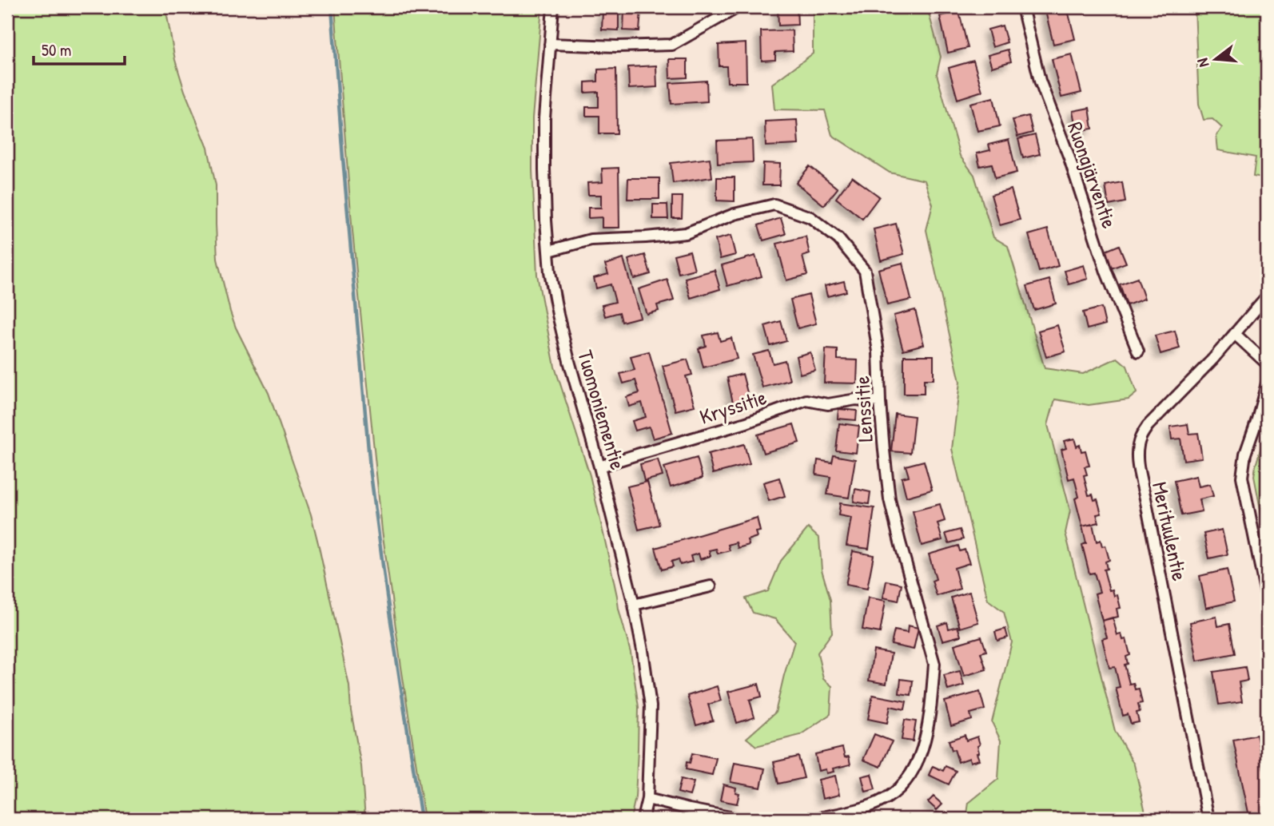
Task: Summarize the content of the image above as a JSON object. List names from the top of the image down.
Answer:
{
  "streets": {
    "street": [
      "Ruonajärventie",
      "Kryssitie",
      "Lenssitie",
      "Tuomoniementie",
      "Merituulentie"
    ]
  },
  "crossings": [
    ["Kryssitie", "Lenssitie"],
    ["Kryssitie", "Tuomoniementie"],
    ["Lenssitie", "Tuomoniementie"]
  ],
  "scale_bar": "50 m",
  "north": "left"
}
